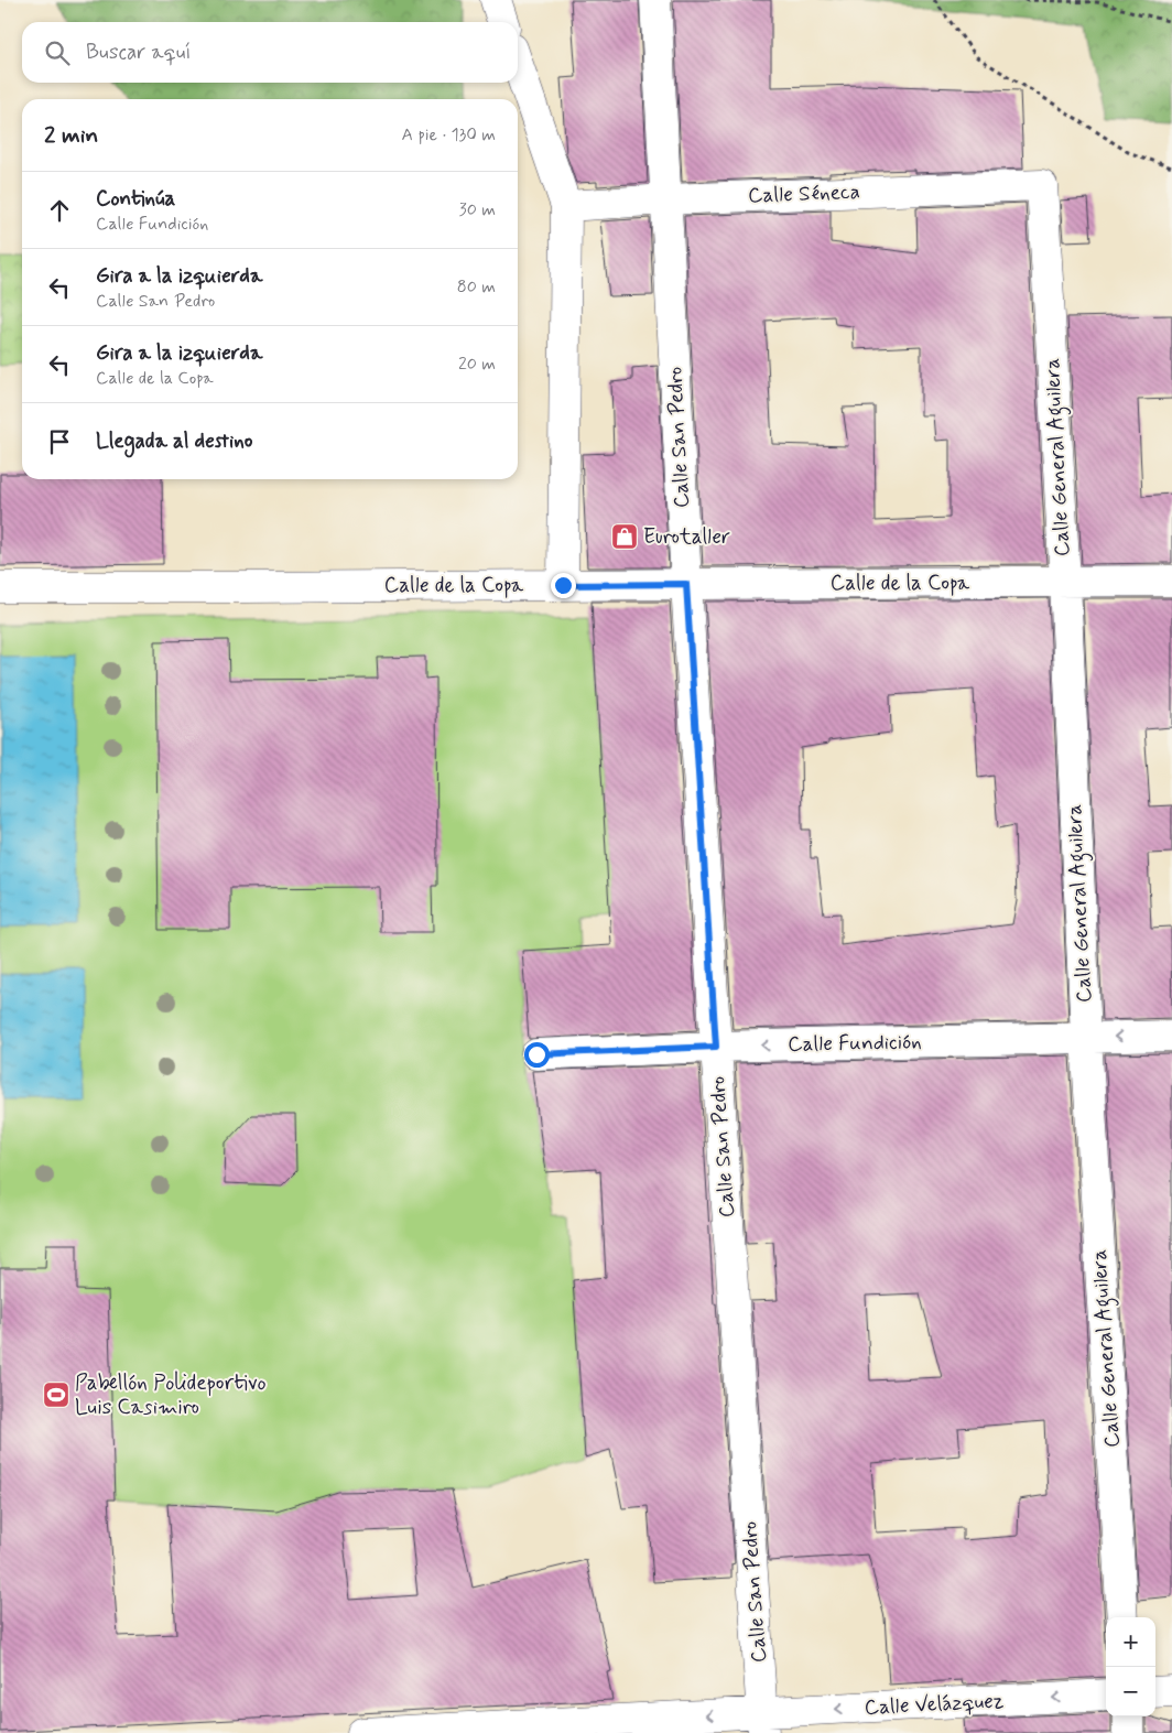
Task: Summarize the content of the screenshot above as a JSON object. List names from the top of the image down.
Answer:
{
  "streets": {
    "street": [
      "Calle Séneca",
      "Calle San Pedro",
      "Calle General Aguilera",
      "Calle de la Copa",
      "Calle Fundición",
      "Calle Velázquez"
    ]
  },
  "crossings": [
    ["Calle Séneca", "Calle San Pedro"],
    ["Calle Séneca", "Calle General Aguilera"],
    ["Calle San Pedro", "Calle de la Copa"],
    ["Calle San Pedro", "Calle Fundición"],
    ["Calle San Pedro", "Calle Velázquez"],
    ["Calle General Aguilera", "Calle de la Copa"],
    ["Calle General Aguilera", "Calle Fundición"]
  ],
  "one_way": ["Calle Fundición", "Calle Velázquez"],
  "places": {
    "shop": ["Eurotaller"],
    "sports": ["Pabellón Polideportivo Luis Casimiro"]
  },
  "page": {
    "search": "Buscar aquí",
    "heading": ["2 min", "A pie · 130 m"],
    "list": [
      ["Continúa", "Calle Fundición", "30 m"],
      ["Gira a la izquierda", "Calle San Pedro", "80 m"],
      ["Gira a la izquierda", "Calle de la Copa", "20 m"],
      "Llegada al destino"
    ],
    "map_buttons": ["+", "−"]
  }
}
